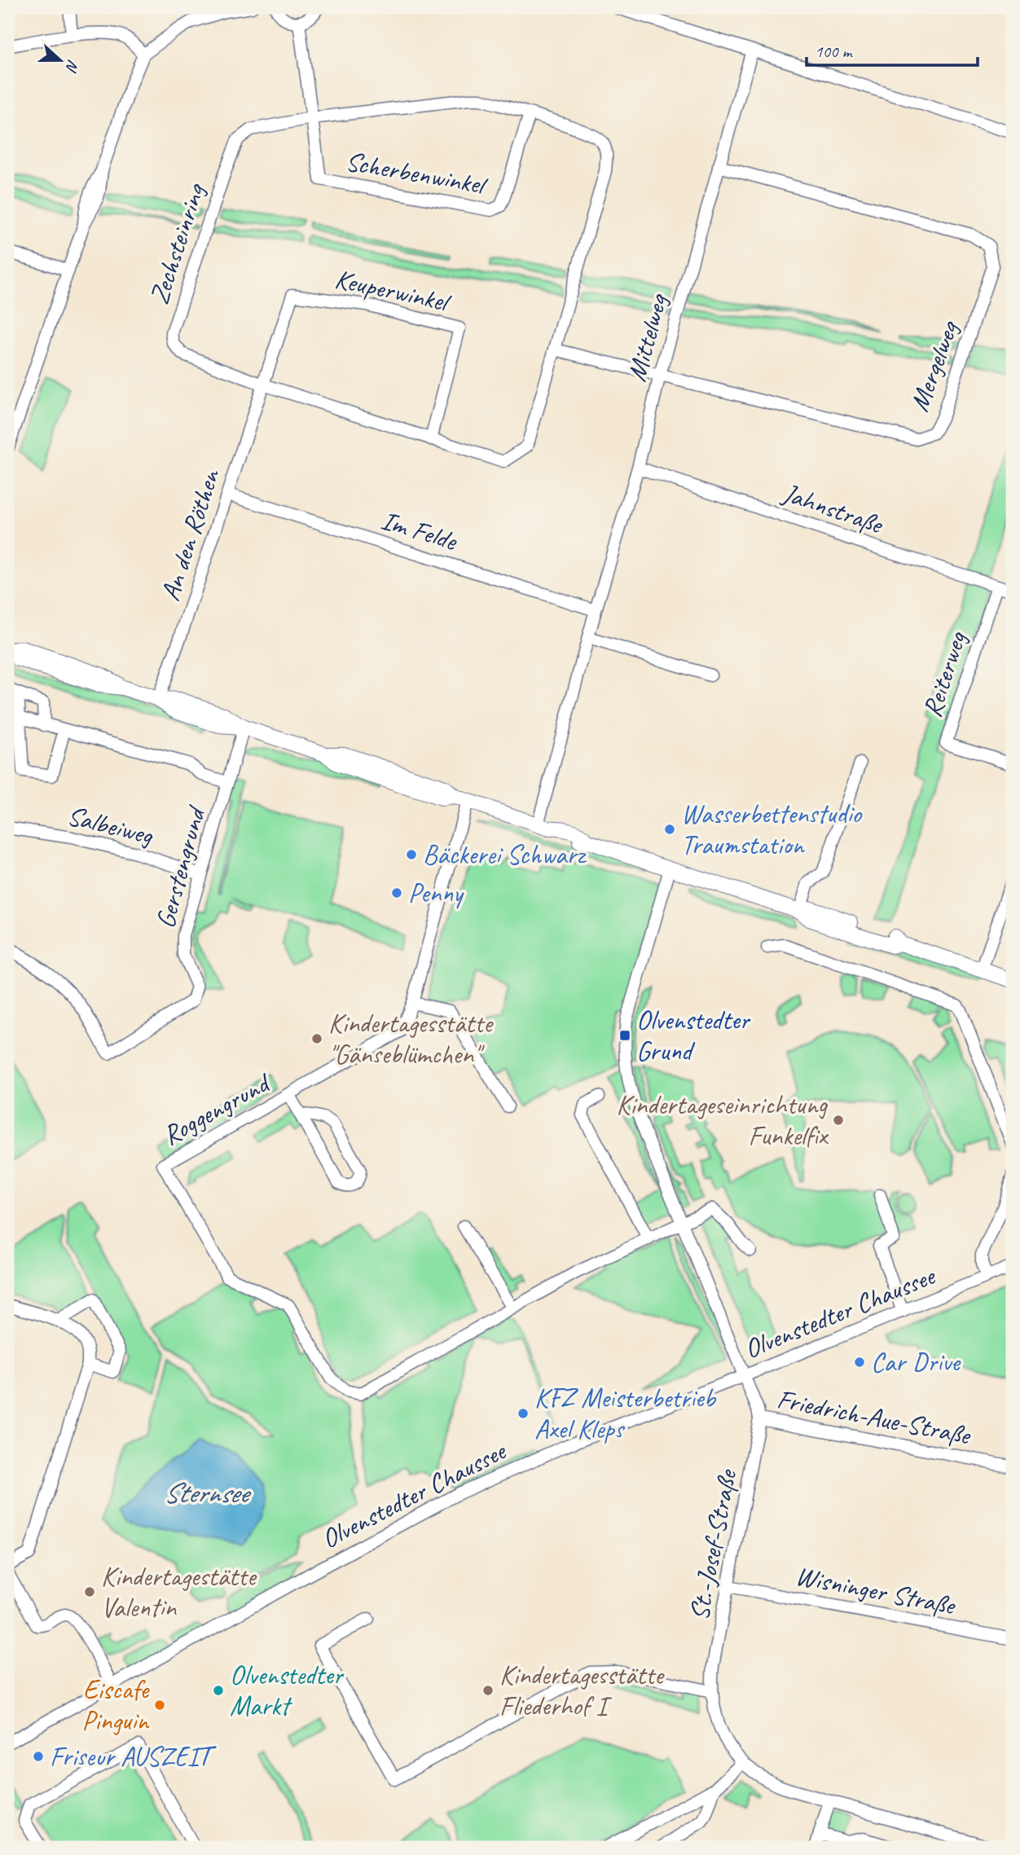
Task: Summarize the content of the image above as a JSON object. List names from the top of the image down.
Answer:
{
  "streets": {
    "street": [
      "Scherbenwinkel",
      "Zechsteinring",
      "Keuperwinkel",
      "Mittelweg",
      "Mergelweg",
      "Jahnstraße",
      "Im Felde",
      "An den Röthen",
      "Reiterweg",
      "Salbeiweg",
      "Gerstengrund",
      "Roggengrund",
      "Olvenstedter Chaussee",
      "Friedrich-Aue-Straße",
      "St.-Josef-Straße",
      "Wisninger Straße"
    ]
  },
  "crossings": [
    ["Scherbenwinkel", "Zechsteinring"],
    ["Zechsteinring", "Keuperwinkel"],
    ["Zechsteinring", "Mergelweg"],
    ["Zechsteinring", "An den Röthen"],
    ["Keuperwinkel", "An den Röthen"],
    ["Mittelweg", "Mergelweg"],
    ["Mittelweg", "Jahnstraße"],
    ["Mittelweg", "Im Felde"],
    ["Jahnstraße", "Reiterweg"],
    ["Im Felde", "An den Röthen"],
    ["Salbeiweg", "Gerstengrund"],
    ["Olvenstedter Chaussee", "St.-Josef-Straße"],
    ["Friedrich-Aue-Straße", "St.-Josef-Straße"],
    ["St.-Josef-Straße", "Wisninger Straße"]
  ],
  "water": ["Sternsee"],
  "places": {
    "other": [
      "Wasserbettenstudio Traumstation",
      "Bäckerei Schwarz",
      "Penny",
      "Kindertagesstätte \"Gänseblümchen\"",
      "Kindertageseinrichtung Funkelfix",
      "Car Drive",
      "KFZ Meisterbetrieb Axel Kleps",
      "Kindertagestätte Valentin",
      "Olvenstedter Markt",
      "Kindertagesstätte Fliederhof I",
      "Eiscafe Pinguin",
      "Friseur AUSZEIT"
    ],
    "transit": ["Olvenstedter Grund"]
  },
  "scale_bar": "100 m",
  "north": "right"
}
